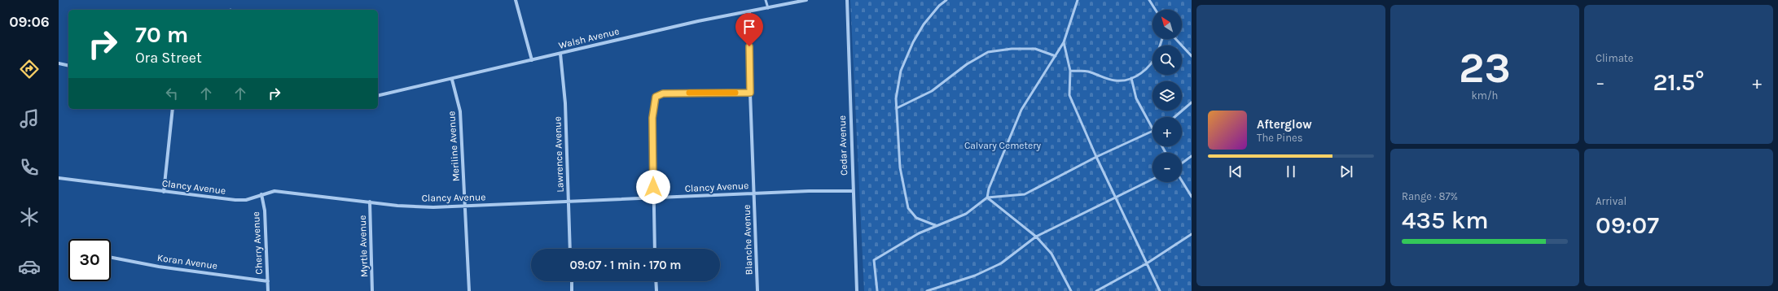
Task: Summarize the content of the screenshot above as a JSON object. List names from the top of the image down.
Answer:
{
  "streets": {
    "street": [
      "Walsh Avenue",
      "Cedar Avenue",
      "Meriline Avenue",
      "Lawrence Avenue",
      "Clancy Avenue",
      "Blanche Avenue",
      "Cherry Avenue",
      "Myrtle Avenue",
      "Koran Avenue"
    ]
  },
  "crossings": [
    ["Walsh Avenue", "Meriline Avenue"],
    ["Walsh Avenue", "Lawrence Avenue"],
    ["Walsh Avenue", "Blanche Avenue"],
    ["Cedar Avenue", "Clancy Avenue"],
    ["Meriline Avenue", "Clancy Avenue"],
    ["Lawrence Avenue", "Clancy Avenue"],
    ["Clancy Avenue", "Blanche Avenue"],
    ["Clancy Avenue", "Cherry Avenue"],
    ["Clancy Avenue", "Myrtle Avenue"],
    ["Cherry Avenue", "Koran Avenue"]
  ],
  "parks": ["Calvary Cemetery"],
  "north": "top left",
  "page": {
    "tabs": "09:06",
    "tile": [
      ["23", "km/h"],
      "Climate",
      ["Range · 87%", "435 km"],
      ["Arrival", "09:07"]
    ],
    "map_buttons": ["+", "−"],
    "turn": ["70 m", "Ora Street"],
    "heat": ["−", "21.5°", "+"],
    "song": ["Afterglow", "The Pines"],
    "limit": "30",
    "trip": "09:07 · 1 min · 170 m"
  }
}
